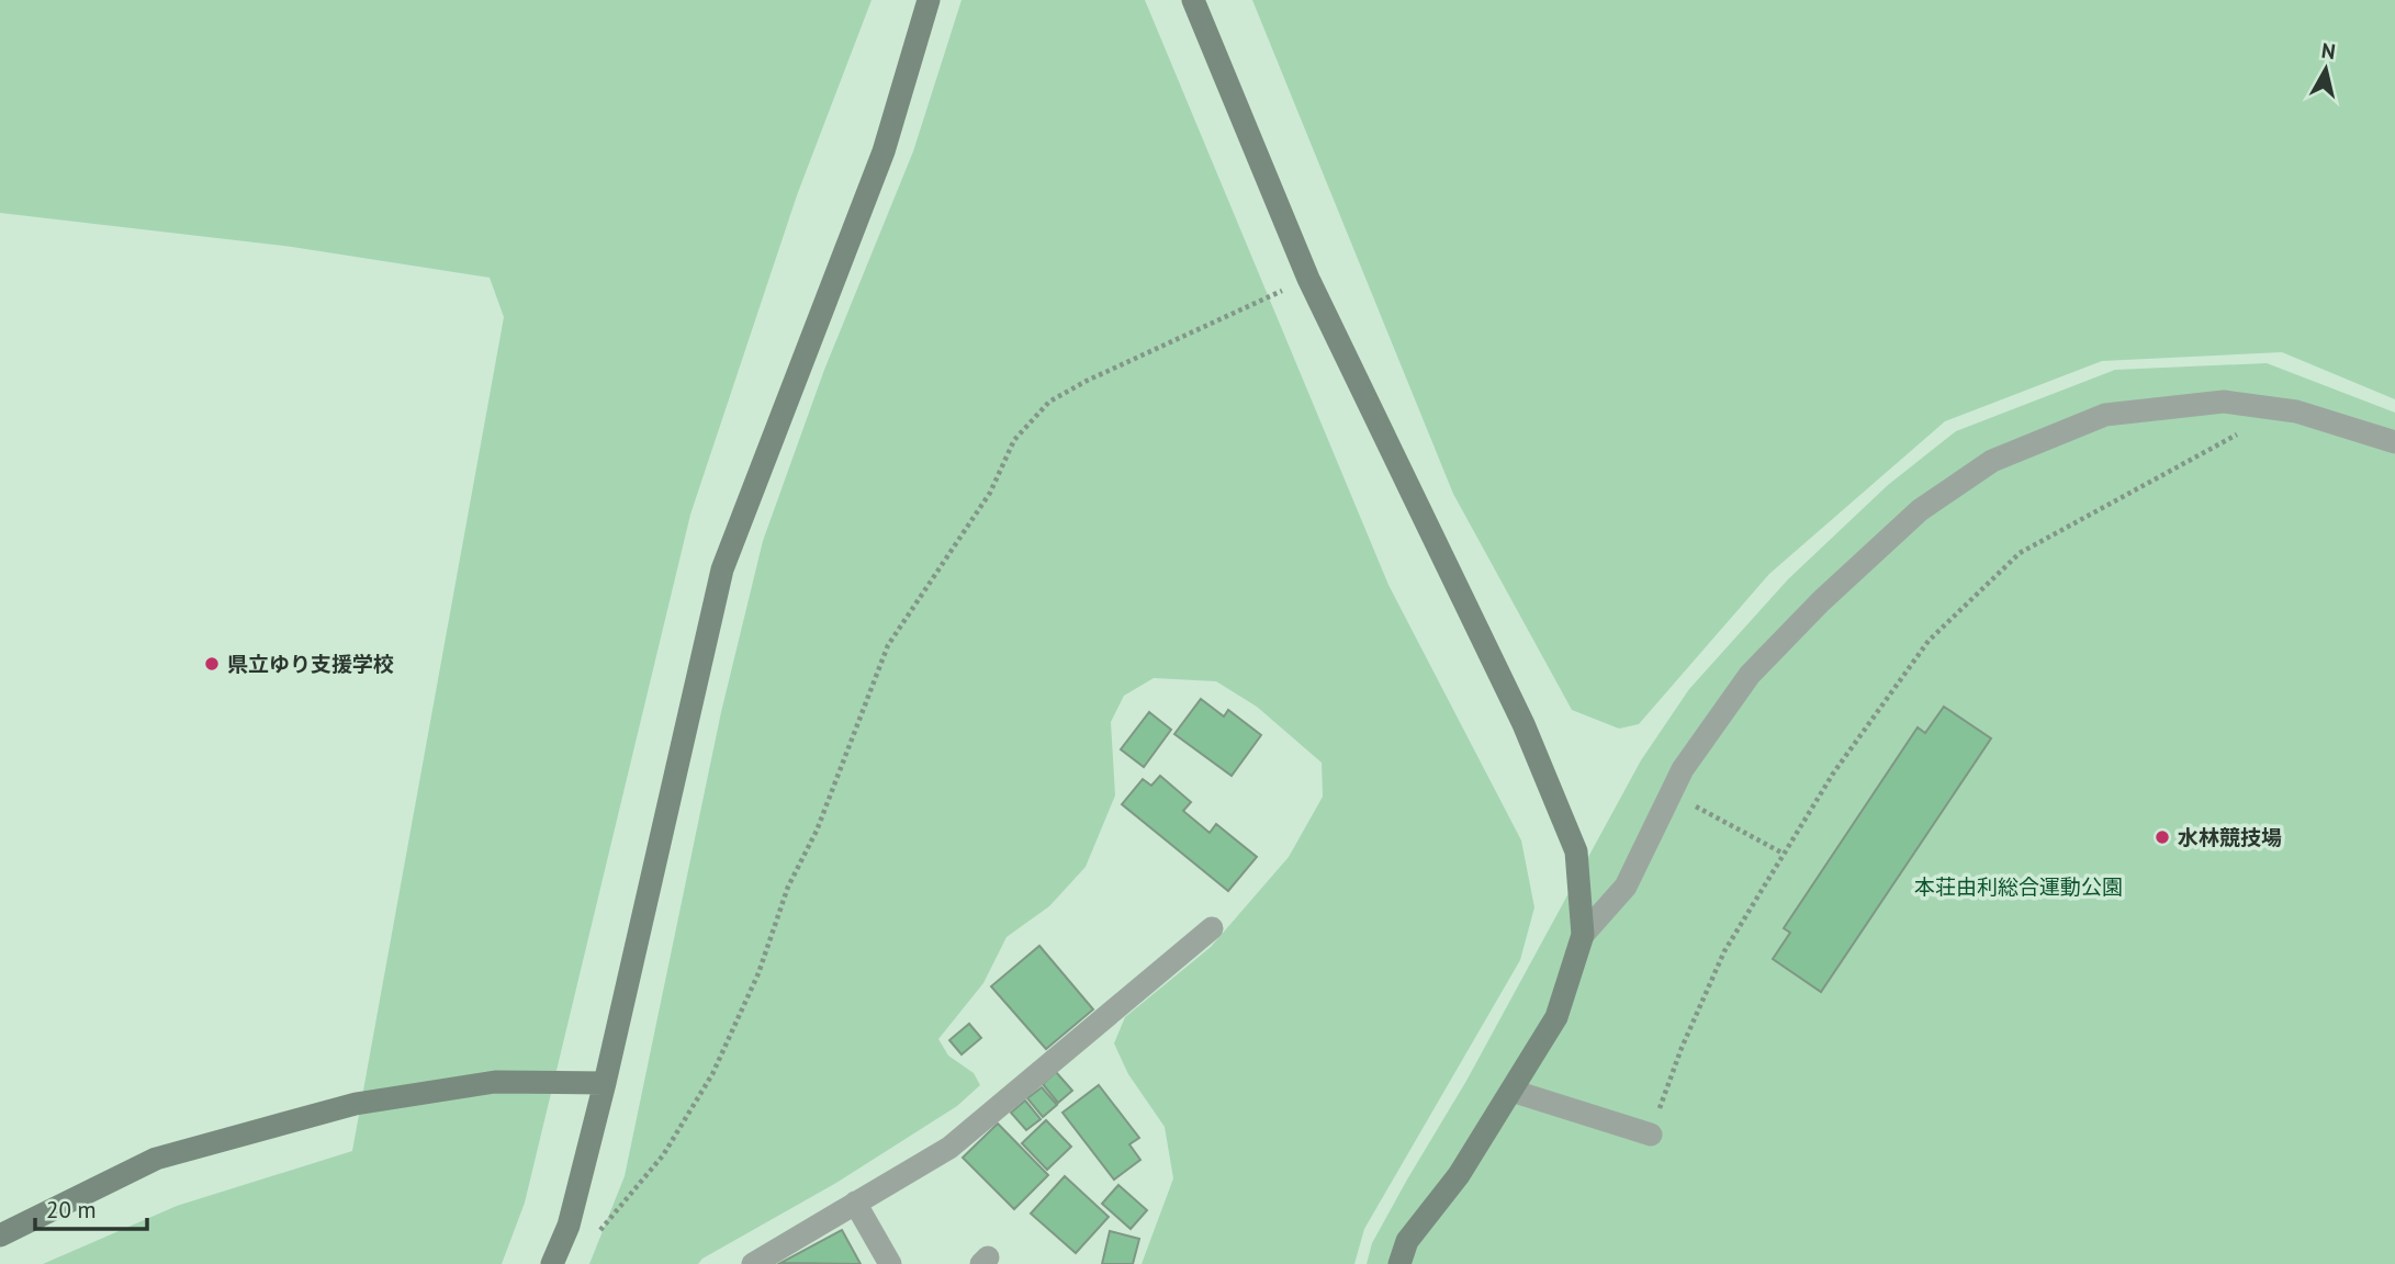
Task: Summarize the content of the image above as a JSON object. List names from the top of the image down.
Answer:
{
  "parks": ["本荘由利総合運動公園"],
  "places": ["県立ゆり支援学校", "水林競技場"],
  "scale_bar": "20 m",
  "north": "top"
}
